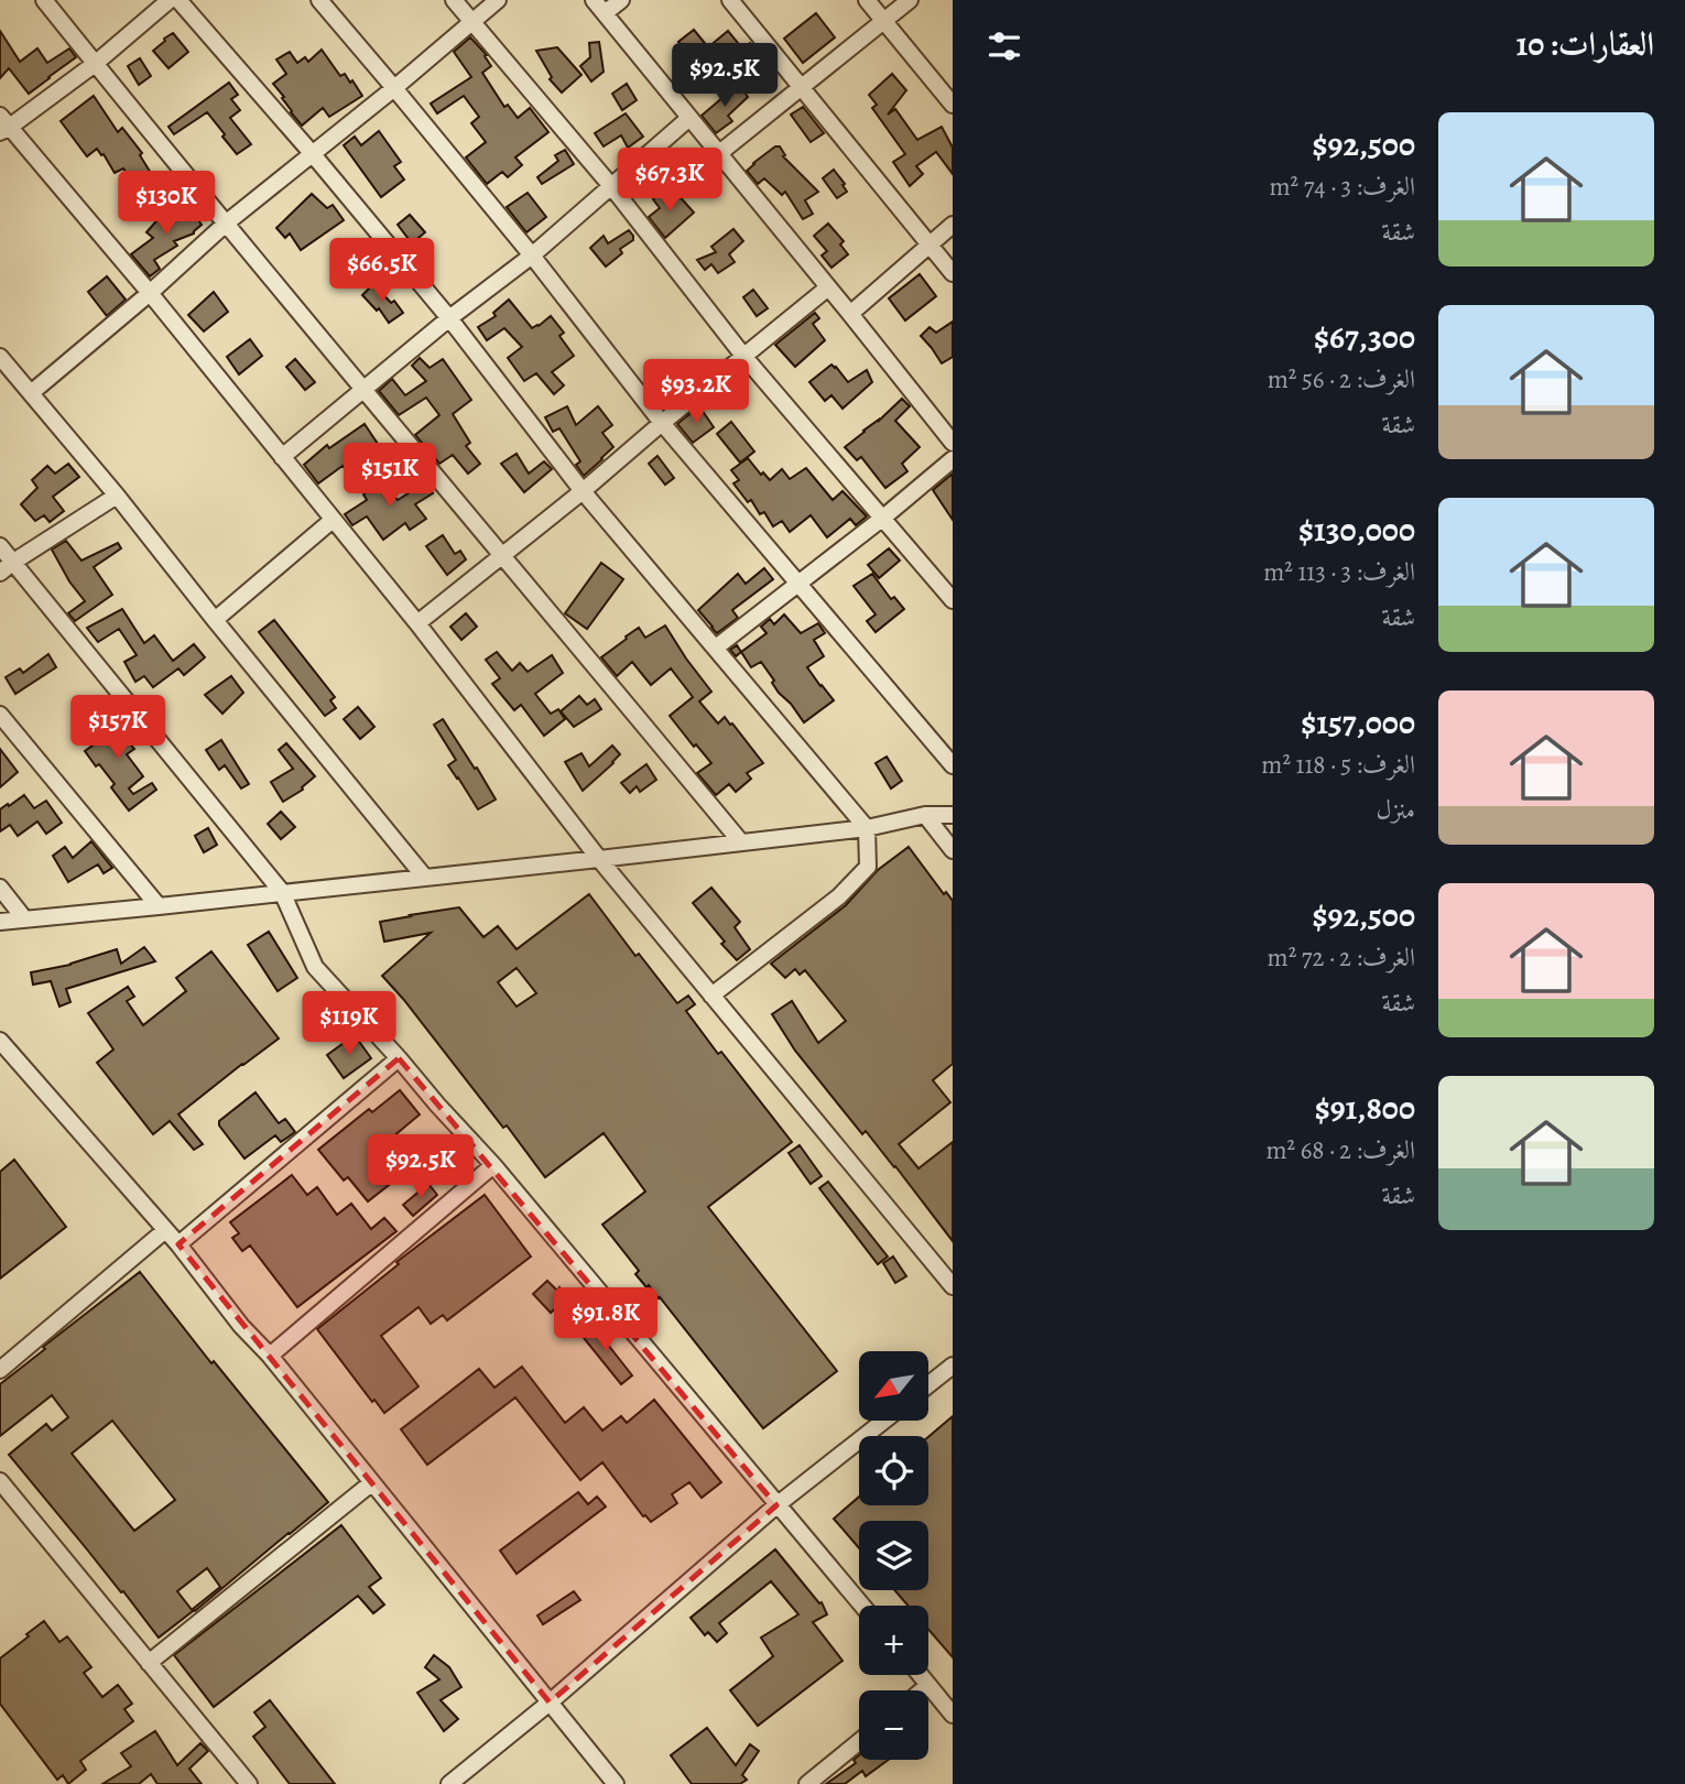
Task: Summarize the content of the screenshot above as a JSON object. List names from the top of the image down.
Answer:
{
  "north": "bottom left",
  "page": {
    "heading": "العقارات: 10",
    "price": [
      "$92.5K",
      "$67.3K",
      "$130K",
      "$66.5K",
      "$93.2K",
      "$151K",
      "$157K",
      "$119K",
      "$92.5K",
      "$91.8K"
    ],
    "list": [
      {
        "name": "$92,500",
        "note": "الغرف: 3 · 74 m² · شقة"
      },
      {
        "name": "$67,300",
        "note": "الغرف: 2 · 56 m² · شقة"
      },
      {
        "name": "$130,000",
        "note": "الغرف: 3 · 113 m² · شقة"
      },
      {
        "name": "$157,000",
        "note": "الغرف: 5 · 118 m² · منزل"
      },
      {
        "name": "$92,500",
        "note": "الغرف: 2 · 72 m² · شقة"
      },
      {
        "name": "$91,800",
        "note": "الغرف: 2 · 68 m² · شقة"
      }
    ],
    "map_buttons": ["+", "−"]
  }
}
